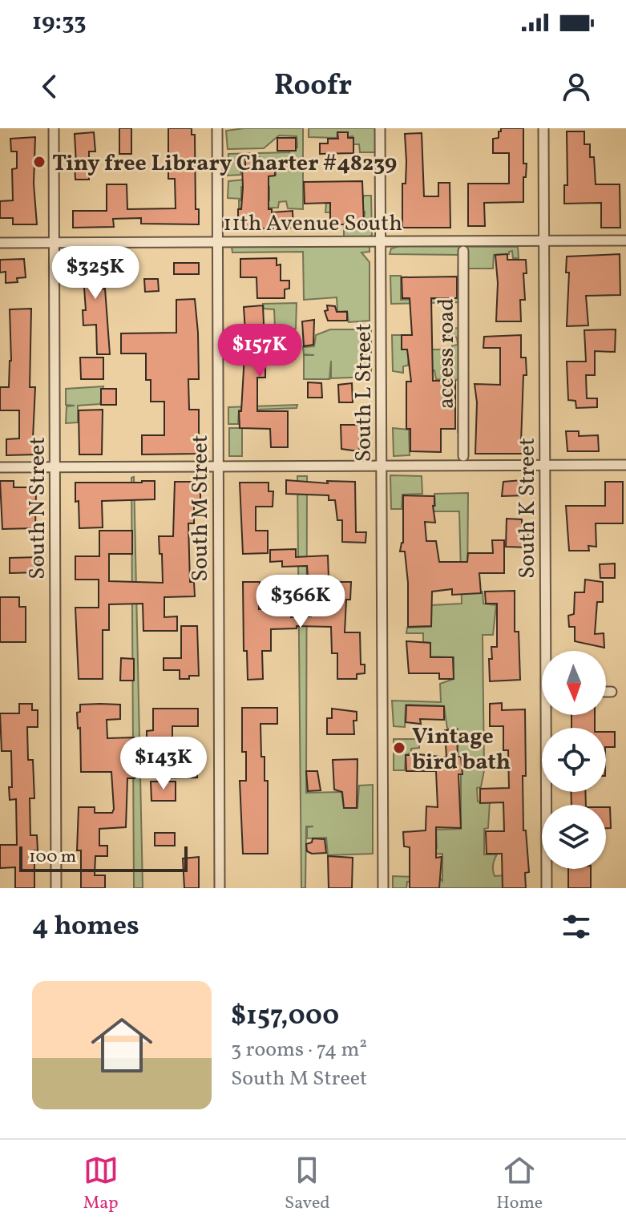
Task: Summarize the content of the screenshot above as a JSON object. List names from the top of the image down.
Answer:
{
  "streets": {
    "street": [
      "11th Avenue South",
      "access road",
      "South L Street",
      "South N Street",
      "South M Street",
      "South K Street"
    ]
  },
  "crossings": [
    ["11th Avenue South", "South L Street"],
    ["11th Avenue South", "South N Street"],
    ["11th Avenue South", "South M Street"],
    ["11th Avenue South", "South K Street"]
  ],
  "places": ["Tiny free Library Charter #48239", "Vintage bird bath"],
  "scale_bar": "100 m",
  "north": "bottom",
  "page": {
    "status": "19:33",
    "header": "Roofr",
    "price": [
      "$325K",
      "$157K",
      "$366K",
      "$143K"
    ],
    "scale": "100 m",
    "heading": "4 homes",
    "list": [
      {
        "name": "$157,000",
        "note": "3 rooms · 74 m² · South M Street"
      }
    ],
    "tabs": ["Map", "Saved", "Home"]
  }
}
